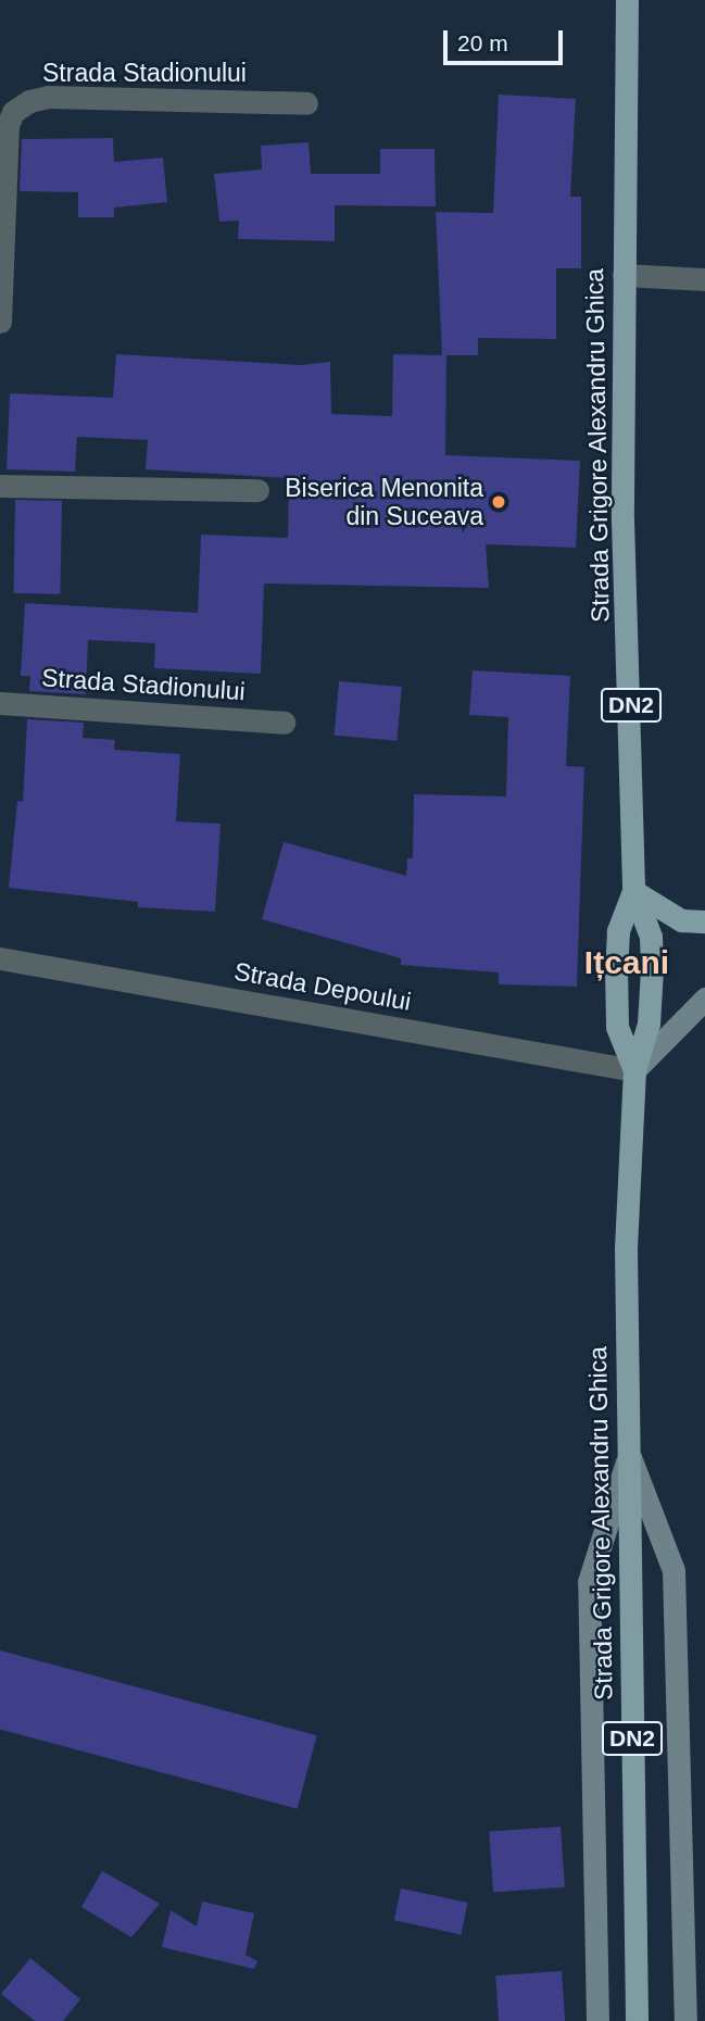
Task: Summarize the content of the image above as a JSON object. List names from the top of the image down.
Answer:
{
  "streets": {
    "main road": ["Strada Grigore Alexandru Ghica", "DN2"],
    "street": ["Strada Stadionului", "Strada Depoului"]
  },
  "crossings": [
    ["Strada Grigore Alexandru Ghica", "Strada Depoului"]
  ],
  "districts": ["Ițcani"],
  "places": ["Biserica Menonita din Suceava"],
  "scale_bar": "20 m"
}
